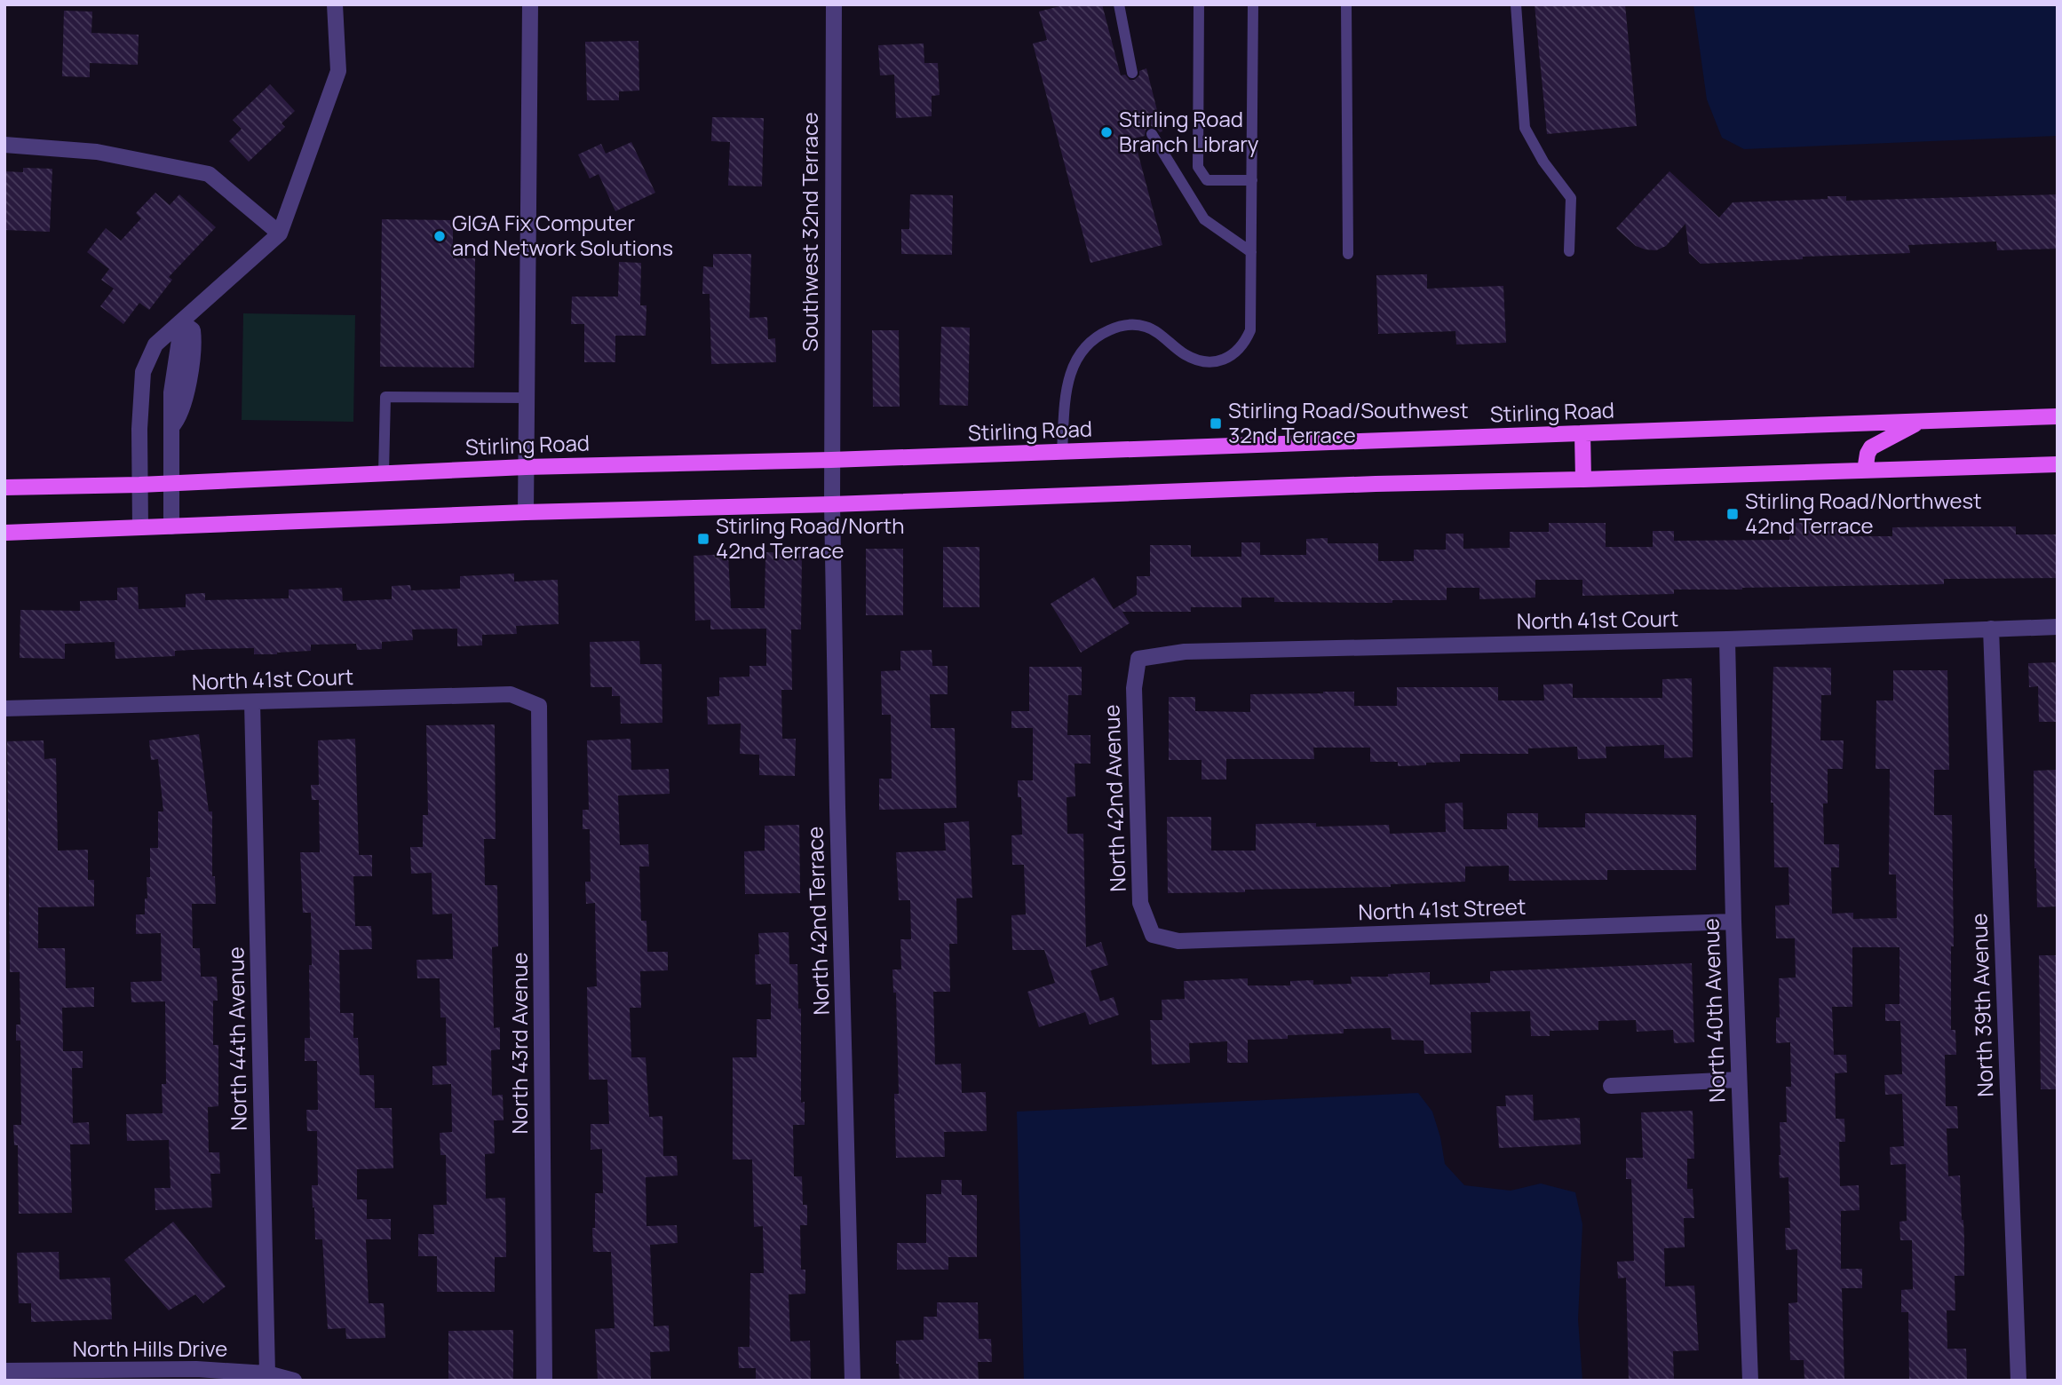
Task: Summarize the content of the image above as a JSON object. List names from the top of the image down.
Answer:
{
  "streets": {
    "main road": ["Stirling Road"],
    "street": [
      "Southwest 32nd Terrace",
      "North 41st Court",
      "North 42nd Avenue",
      "North 41st Street",
      "North 42nd Terrace",
      "North 39th Avenue",
      "North 40th Avenue",
      "North 44th Avenue",
      "North 43rd Avenue",
      "North Hills Drive"
    ]
  },
  "crossings": [
    ["Southwest 32nd Terrace", "Stirling Road"],
    ["Southwest 32nd Terrace", "North 42nd Terrace"],
    ["Stirling Road", "North 42nd Terrace"],
    ["North 41st Court", "North 42nd Avenue"],
    ["North 41st Court", "North 39th Avenue"],
    ["North 41st Court", "North 40th Avenue"],
    ["North 41st Court", "North 44th Avenue"],
    ["North 41st Court", "North 43rd Avenue"],
    ["North 42nd Avenue", "North 41st Street"],
    ["North 41st Street", "North 40th Avenue"],
    ["North 44th Avenue", "North Hills Drive"]
  ],
  "places": {
    "other": ["Stirling Road Branch Library", "GIGA Fix Computer and Network Solutions"],
    "transit": ["Stirling Road/Southwest 32nd Terrace", "Stirling Road/Northwest 42nd Terrace", "Stirling Road/North 42nd Terrace"]
  }
}
